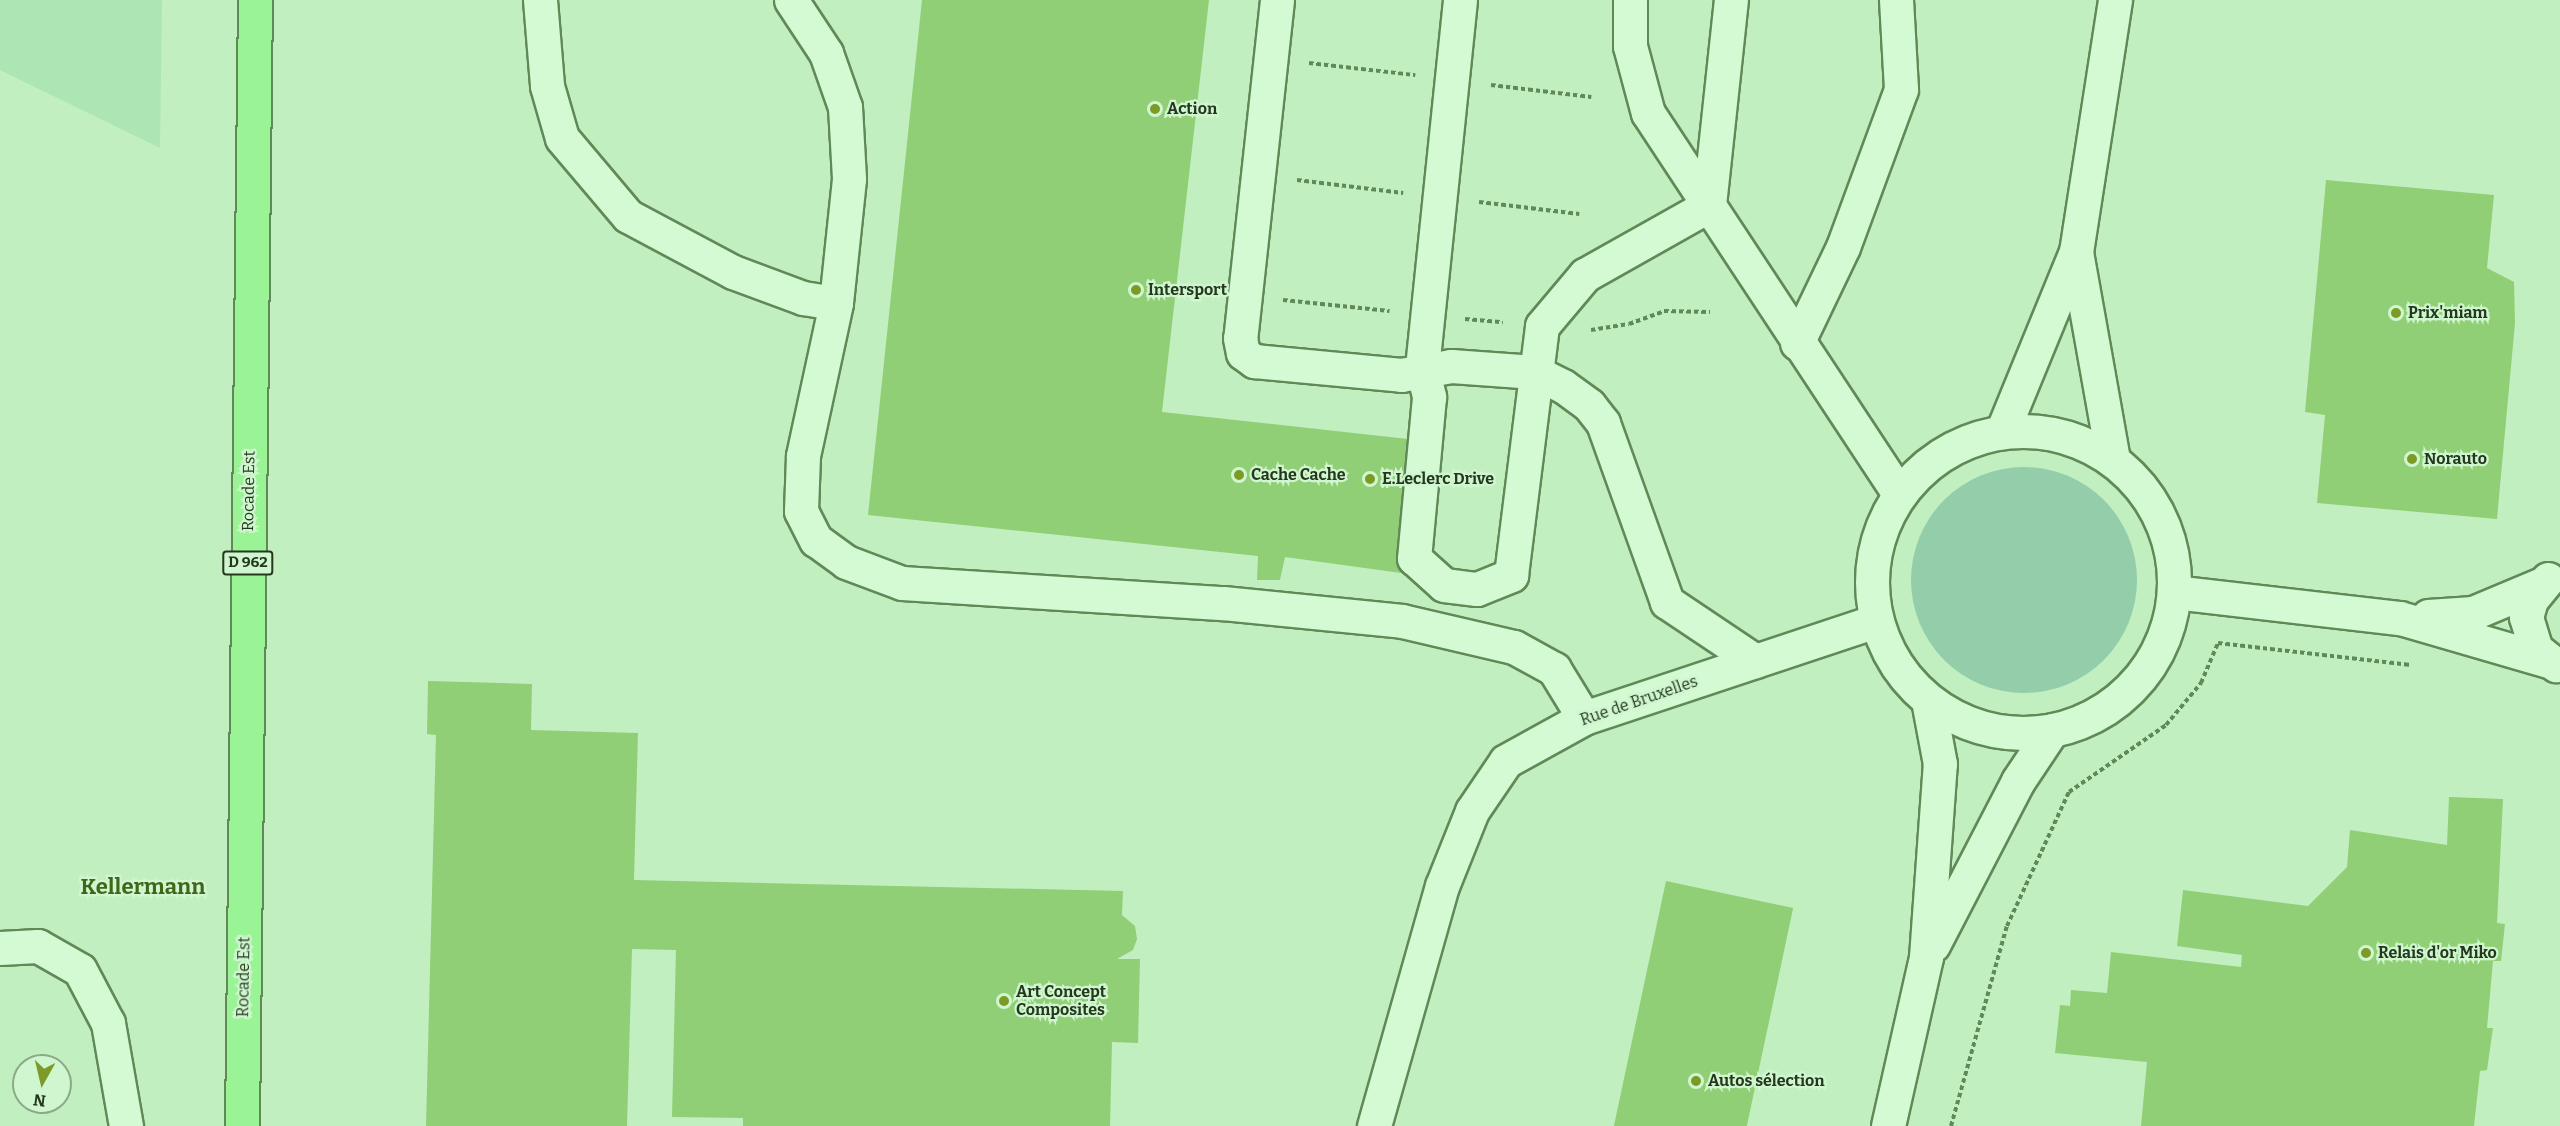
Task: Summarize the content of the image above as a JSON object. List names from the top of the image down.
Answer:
{
  "streets": {
    "main road": ["Rocade Est", "D 962"],
    "street": ["Rue de Bruxelles"]
  },
  "districts": ["Kellermann"],
  "places": [
    "Action",
    "Intersport",
    "Prix'miam",
    "Norauto",
    "Cache Cache",
    "E.Leclerc Drive",
    "Relais d'or Miko",
    "Art Concept Composites",
    "Autos sélection"
  ],
  "north": "bottom"
}
